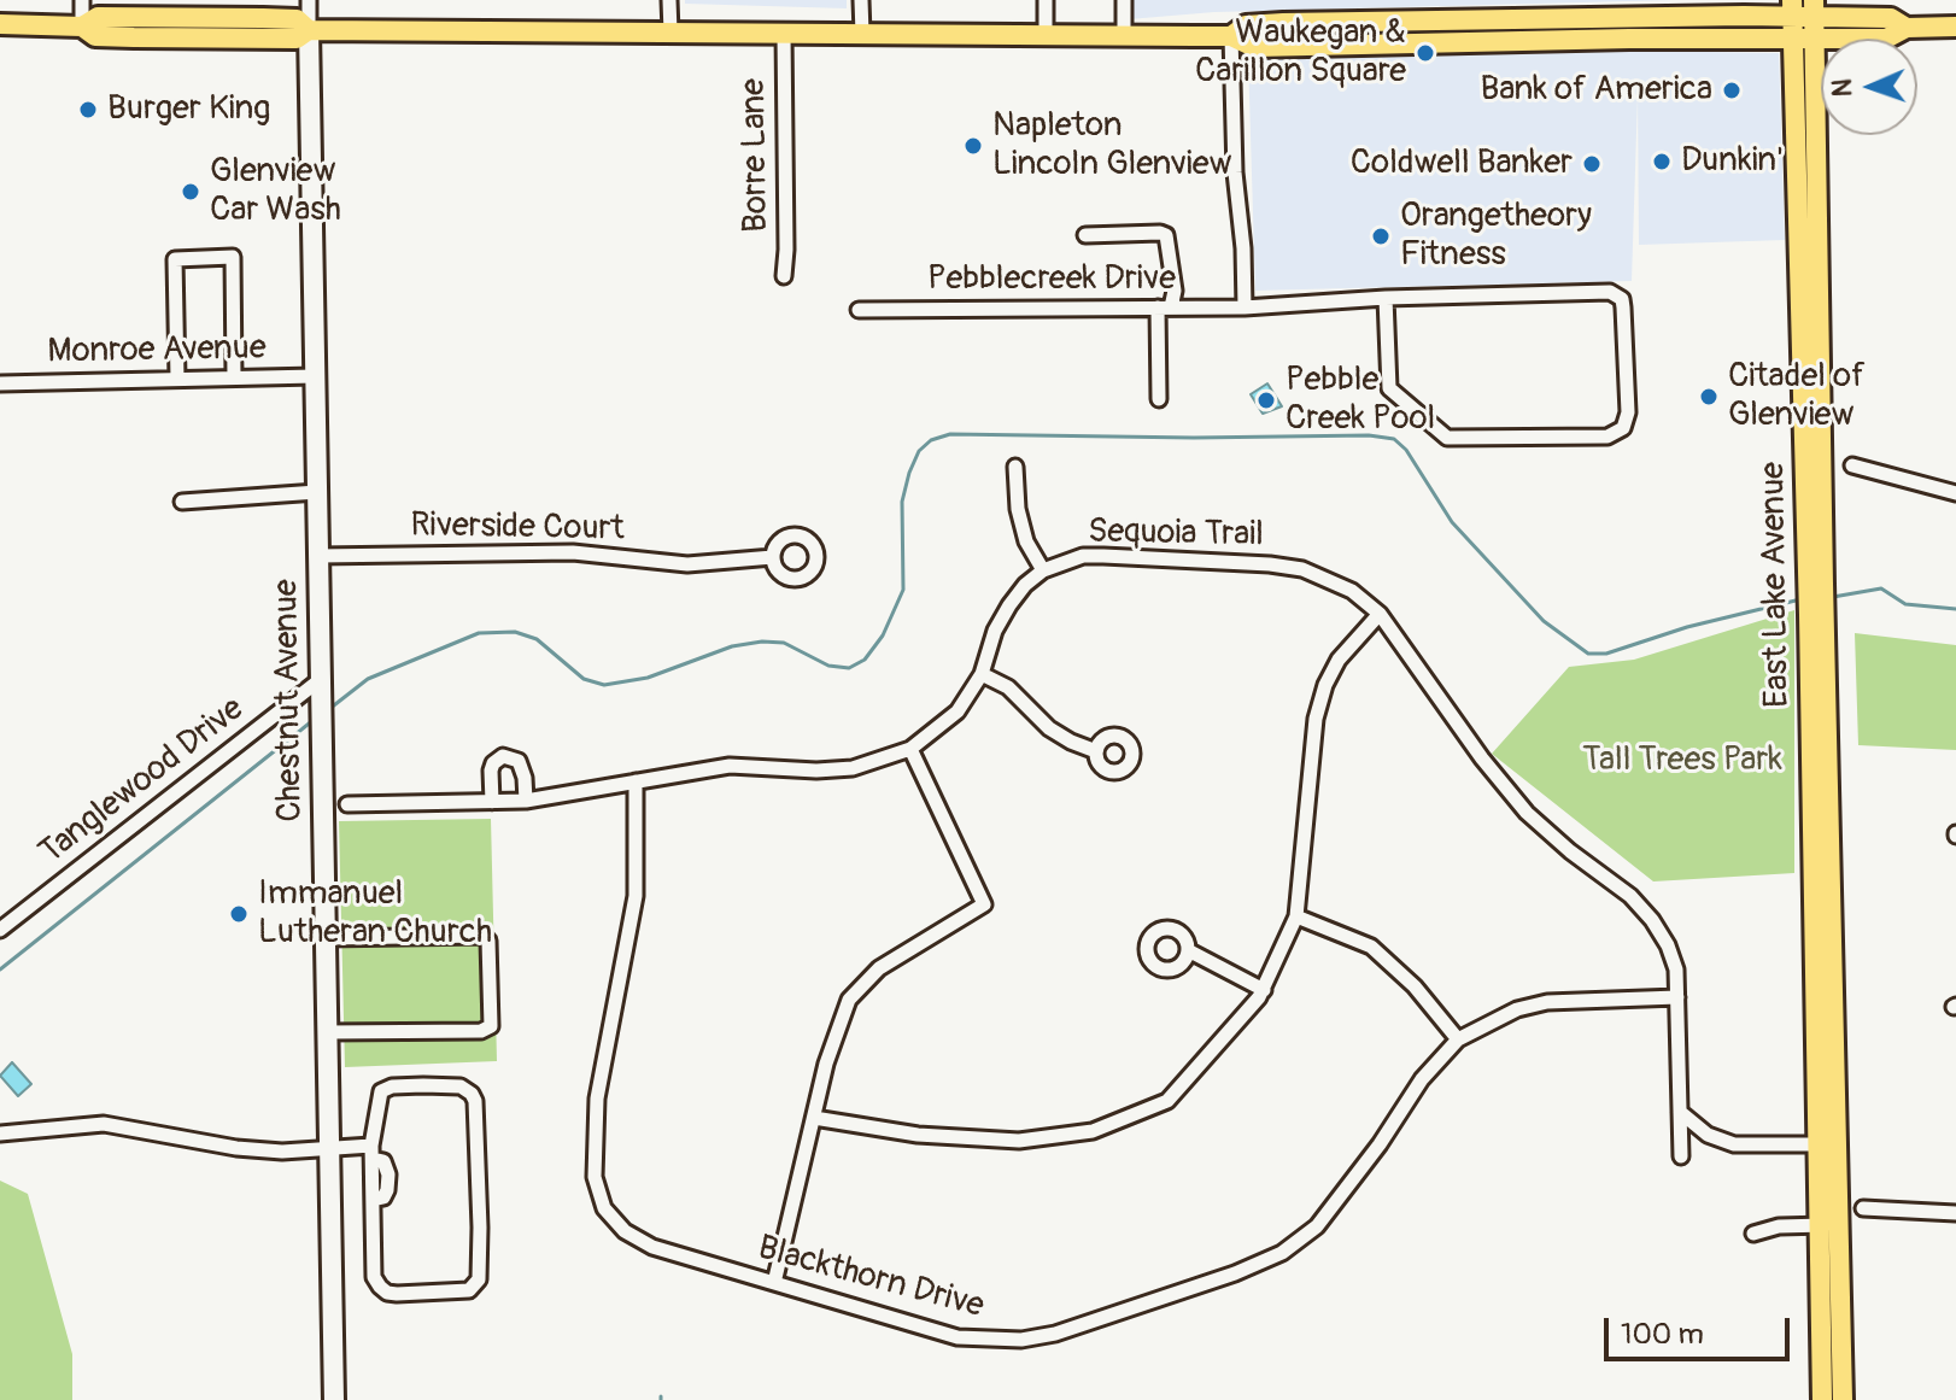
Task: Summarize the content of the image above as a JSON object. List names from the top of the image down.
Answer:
{
  "streets": {
    "main road": ["East Lake Avenue"],
    "street": [
      "Borre Lane",
      "Pebblecreek Drive",
      "Monroe Avenue",
      "Riverside Court",
      "Sequoia Trail",
      "Chestnut Avenue",
      "Tanglewood Drive",
      "Blackthorn Drive"
    ]
  },
  "crossings": [
    ["Monroe Avenue", "Chestnut Avenue"],
    ["Riverside Court", "Chestnut Avenue"],
    ["Sequoia Trail", "Blackthorn Drive"],
    ["Chestnut Avenue", "Tanglewood Drive"]
  ],
  "parks": ["Tall Trees Park"],
  "places": [
    "Waukegan & Carillon Square",
    "Bank of America",
    "Burger King",
    "Napleton Lincoln Glenview",
    "Dunkin'",
    "Coldwell Banker",
    "Glenview Car Wash",
    "Orangetheory Fitness",
    "Citadel of Glenview",
    "Pebble Creek Pool",
    "Immanuel Lutheran Church"
  ],
  "scale_bar": "100 m",
  "north": "left"
}
